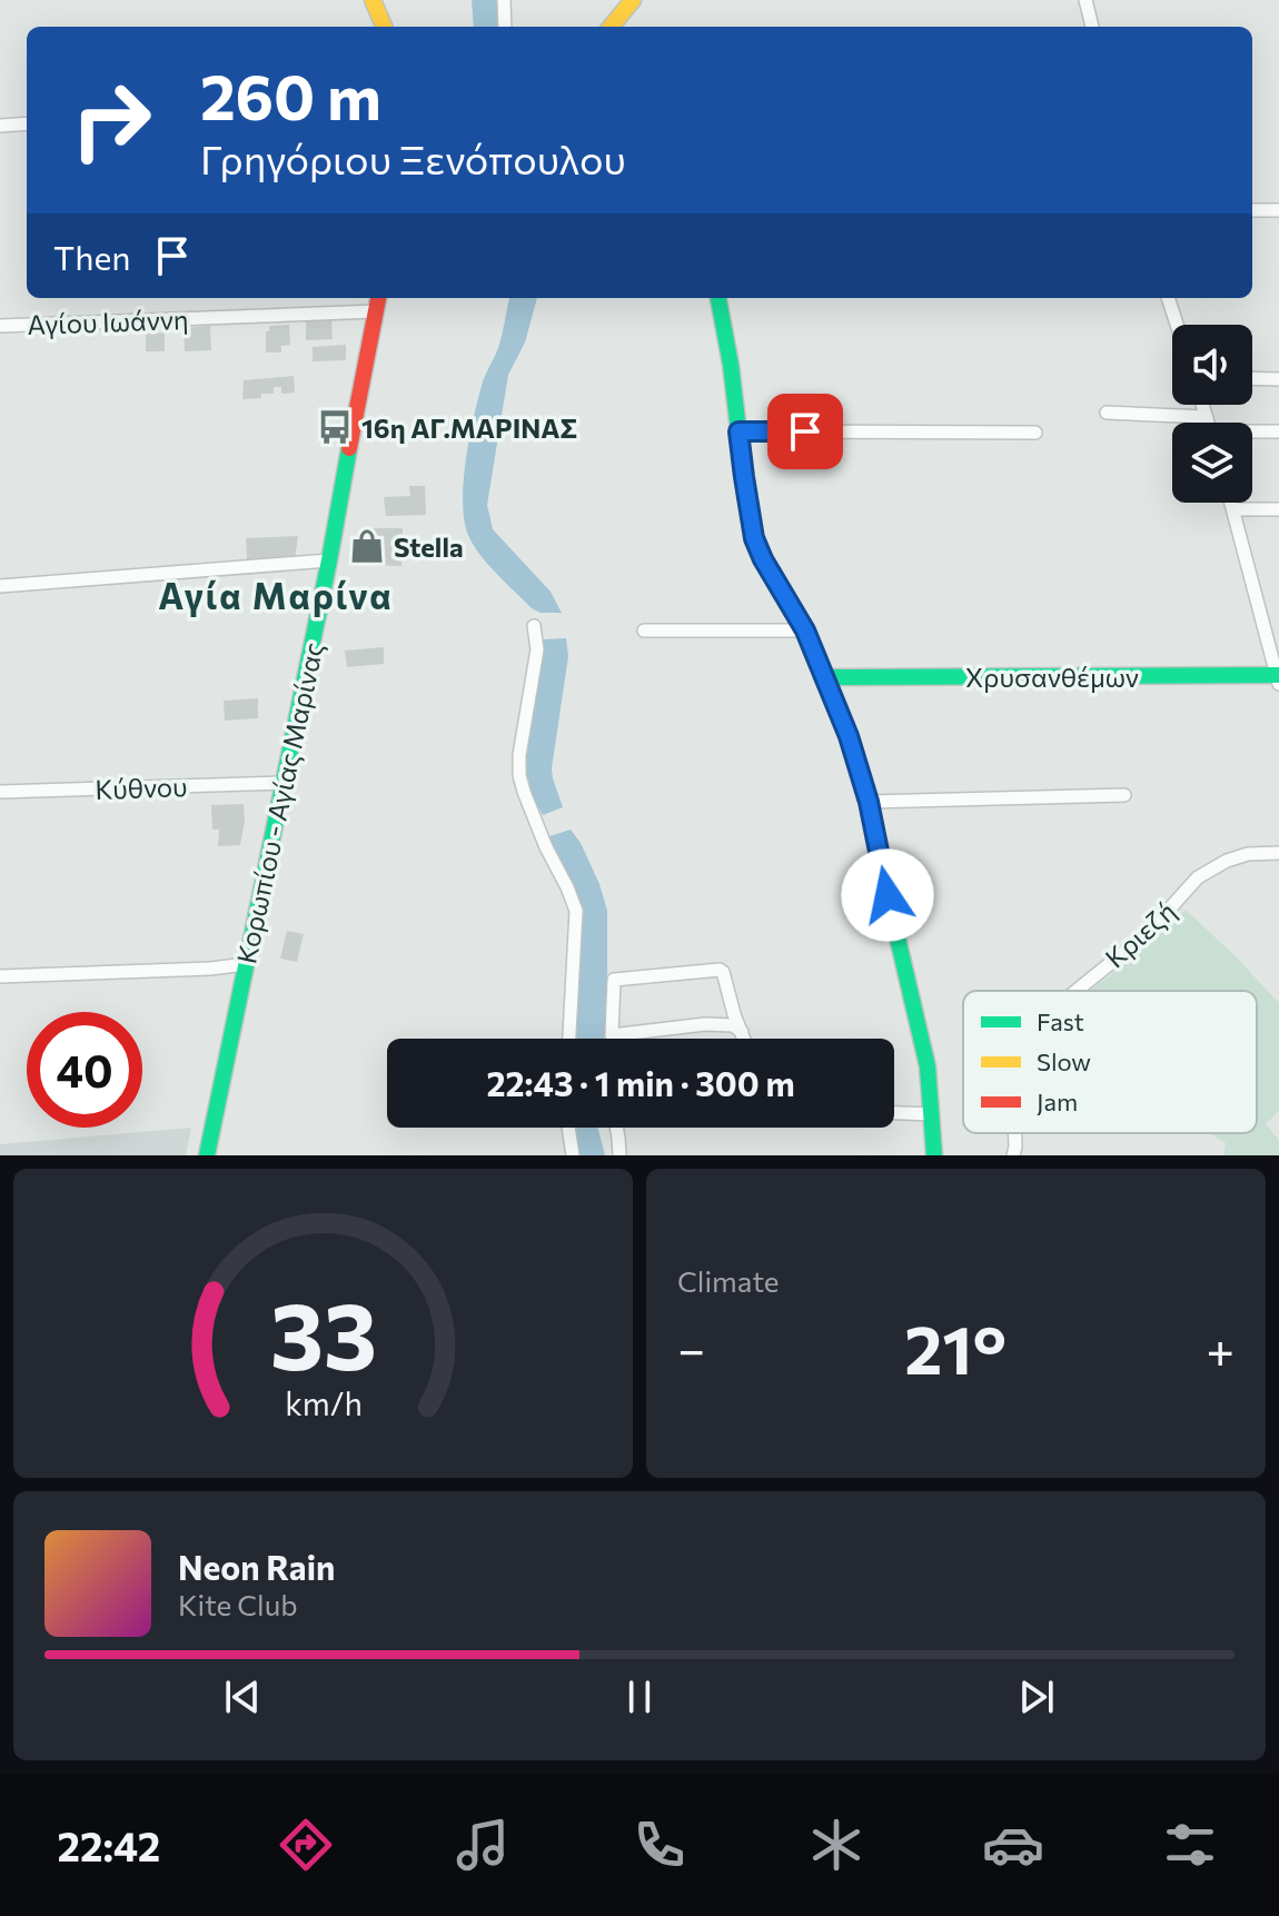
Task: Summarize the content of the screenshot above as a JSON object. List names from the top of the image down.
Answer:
{
  "streets": {
    "street": [
      "Αγίου Ιωάννη",
      "Χρυσανθέμων",
      "Κύθνου",
      "Κορωπίου - Αγίας Μαρίνας",
      "Κριεζή"
    ]
  },
  "crossings": [
    ["Αγίου Ιωάννη", "Κορωπίου - Αγίας Μαρίνας"],
    ["Κύθνου", "Κορωπίου - Αγίας Μαρίνας"]
  ],
  "districts": ["Αγία Μαρίνα"],
  "places": {
    "bus stop": ["16η ΑΓ.ΜΑΡΙΝΑΣ"],
    "shop": ["Stella"]
  },
  "legend": ["Fast", "Slow", "Jam"],
  "page": {
    "turn": ["260 m", "Γρηγόριου Ξενόπουλου"],
    "then": "Then",
    "limit": "40",
    "trip": "22:43 · 1 min · 300 m",
    "tile": "Climate",
    "heat": ["−", "21°", "+"],
    "song": ["Neon Rain", "Kite Club"],
    "tabs": "22:42",
    "gauge": ["33", "km/h"]
  }
}
